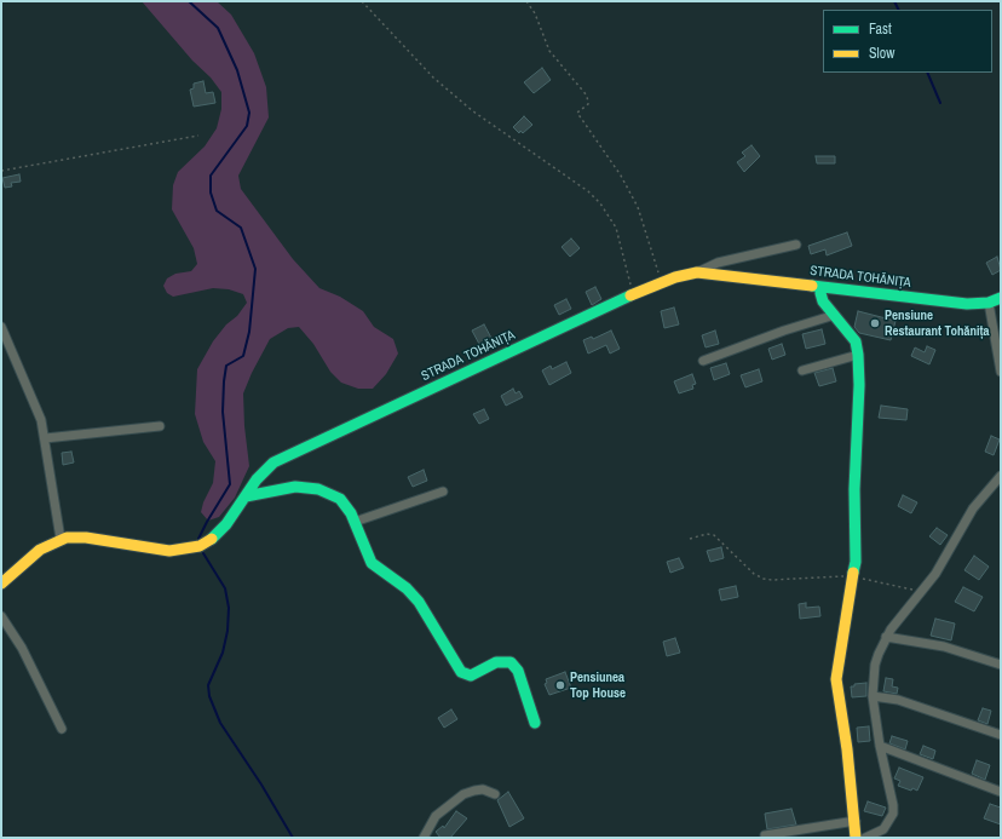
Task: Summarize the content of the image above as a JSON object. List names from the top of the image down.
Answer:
{
  "streets": {
    "main road": ["STRADA TOHĂNIȚA"]
  },
  "places": ["Pensiune Restaurant Tohănița", "Pensiunea Top House"],
  "legend": ["Fast", "Slow"]
}
